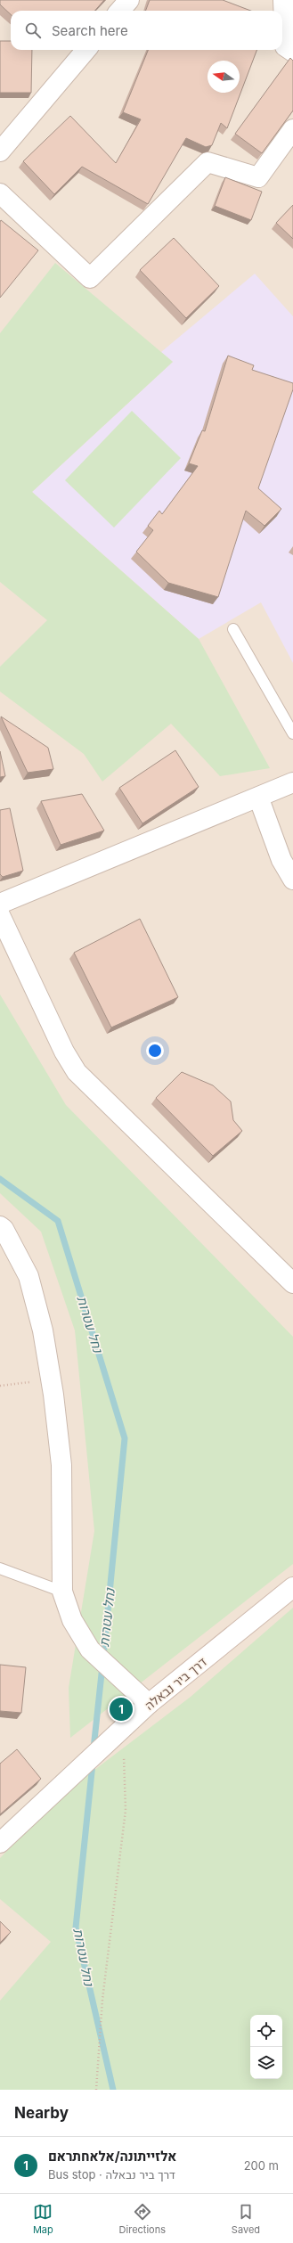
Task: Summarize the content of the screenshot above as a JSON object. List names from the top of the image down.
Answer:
{
  "streets": {
    "street": ["דרך ביר נבאלה"]
  },
  "water": ["נחל עטרות"],
  "north": "left",
  "page": {
    "search": "Search here",
    "pins": "1",
    "heading": "Nearby",
    "list": [
      {
        "mark": "1",
        "name": "אלזייתונה/אלאחתראם",
        "note": "Bus stop · דרך ביר נבאלה",
        "value": "200 m"
      }
    ],
    "nav": ["Map", "Directions", "Saved"]
  }
}
